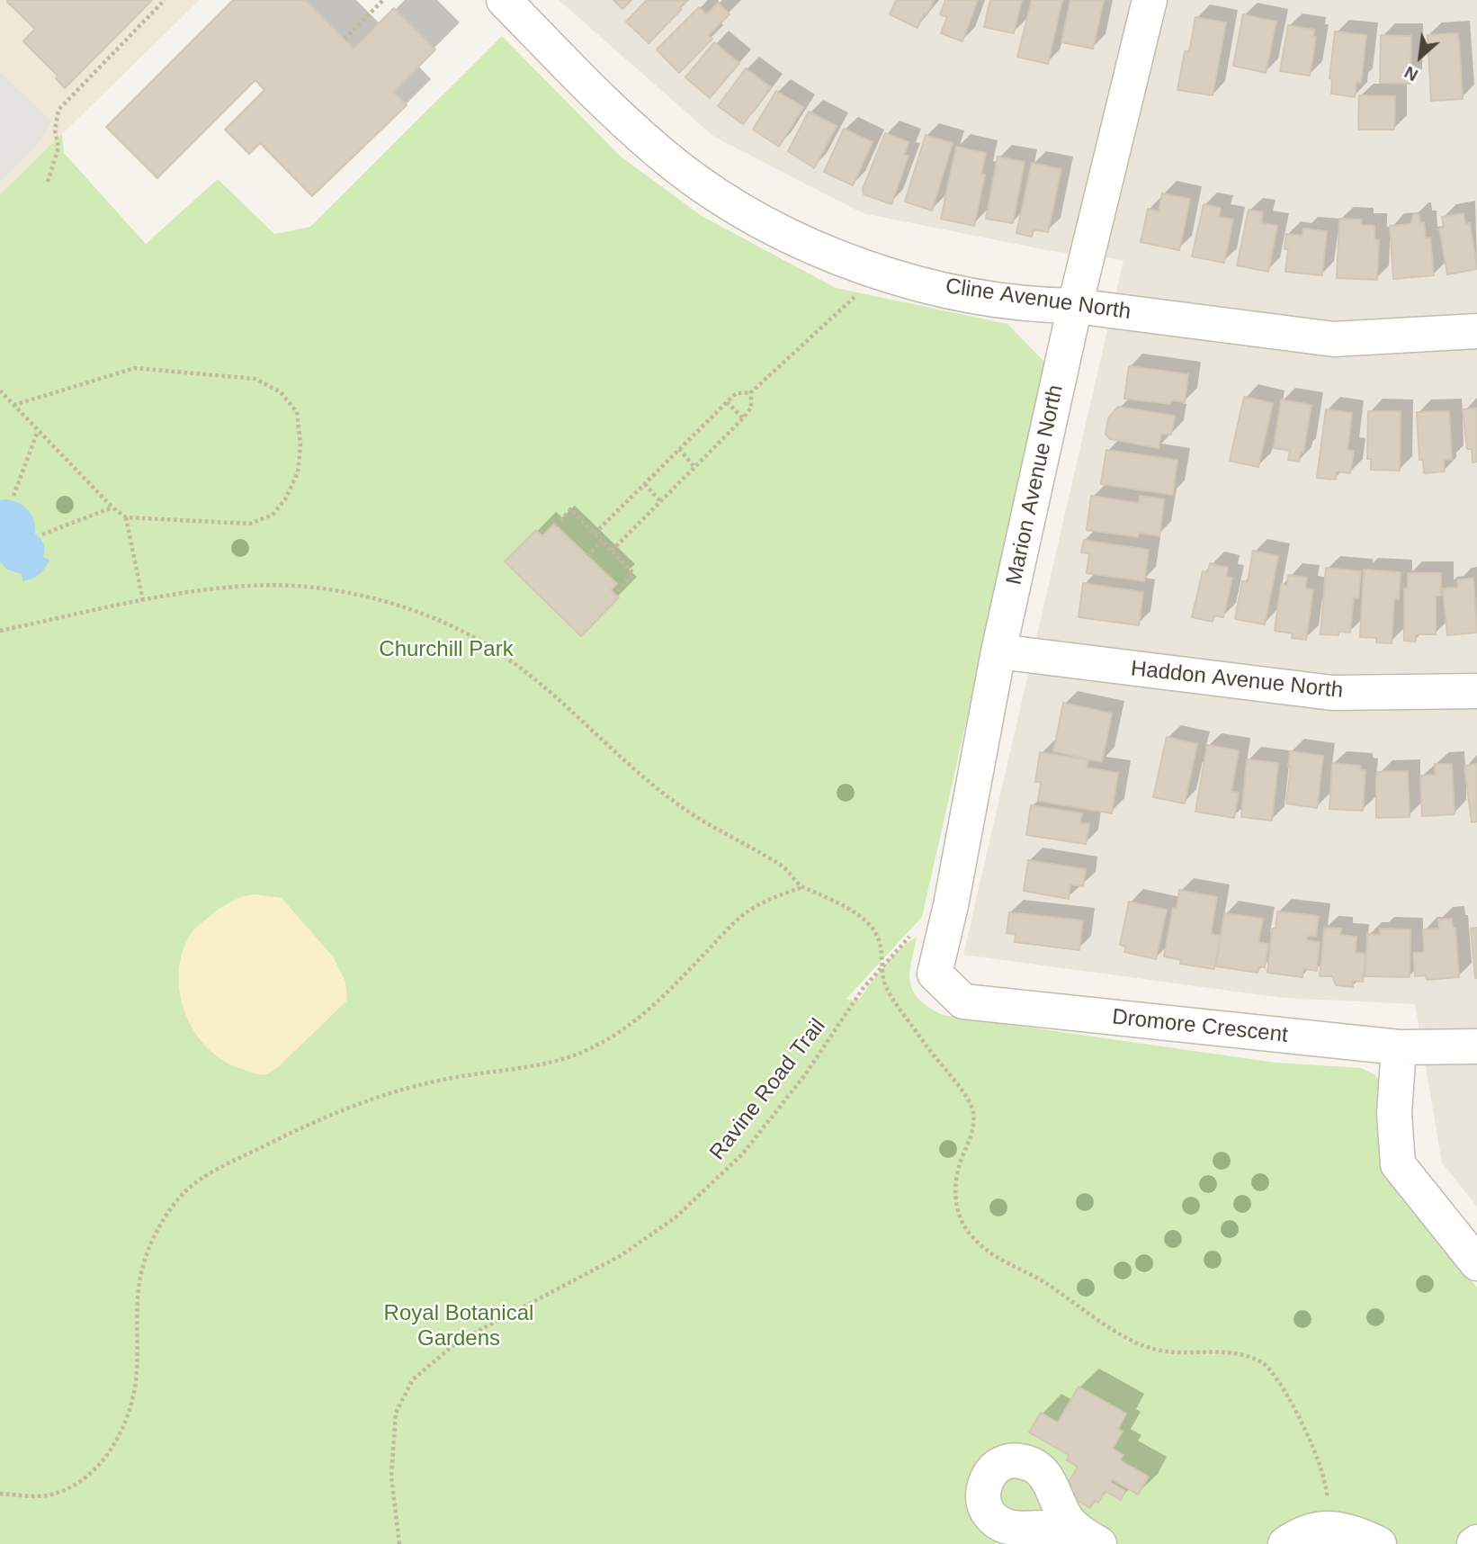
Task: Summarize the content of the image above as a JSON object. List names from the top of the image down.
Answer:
{
  "streets": {
    "street": [
      "Cline Avenue North",
      "Marion Avenue North",
      "Haddon Avenue North",
      "Dromore Crescent"
    ],
    "path": ["Ravine Road Trail"]
  },
  "crossings": [
    ["Cline Avenue North", "Marion Avenue North"],
    ["Marion Avenue North", "Haddon Avenue North"],
    ["Marion Avenue North", "Dromore Crescent"],
    ["Marion Avenue North", "Ravine Road Trail"]
  ],
  "parks": ["Churchill Park", "Royal Botanical Gardens"],
  "north": "bottom left"
}
